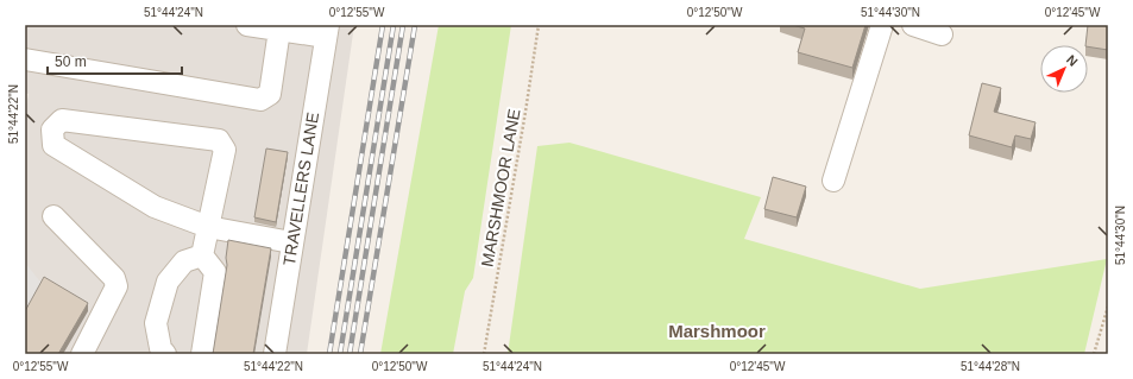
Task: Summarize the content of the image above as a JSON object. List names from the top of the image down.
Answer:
{
  "streets": {
    "street": ["TRAVELLERS LANE"],
    "path": ["MARSHMOOR LANE"]
  },
  "districts": ["Marshmoor"],
  "scale_bar": "50 m",
  "north": "top right",
  "coordinates": [
    "51°44'24\"N",
    "0°12'55\"W",
    "0°12'50\"W",
    "51°44'30\"N",
    "0°12'45\"W",
    "51°44'22\"N",
    "51°44'28\"N"
  ]
}
